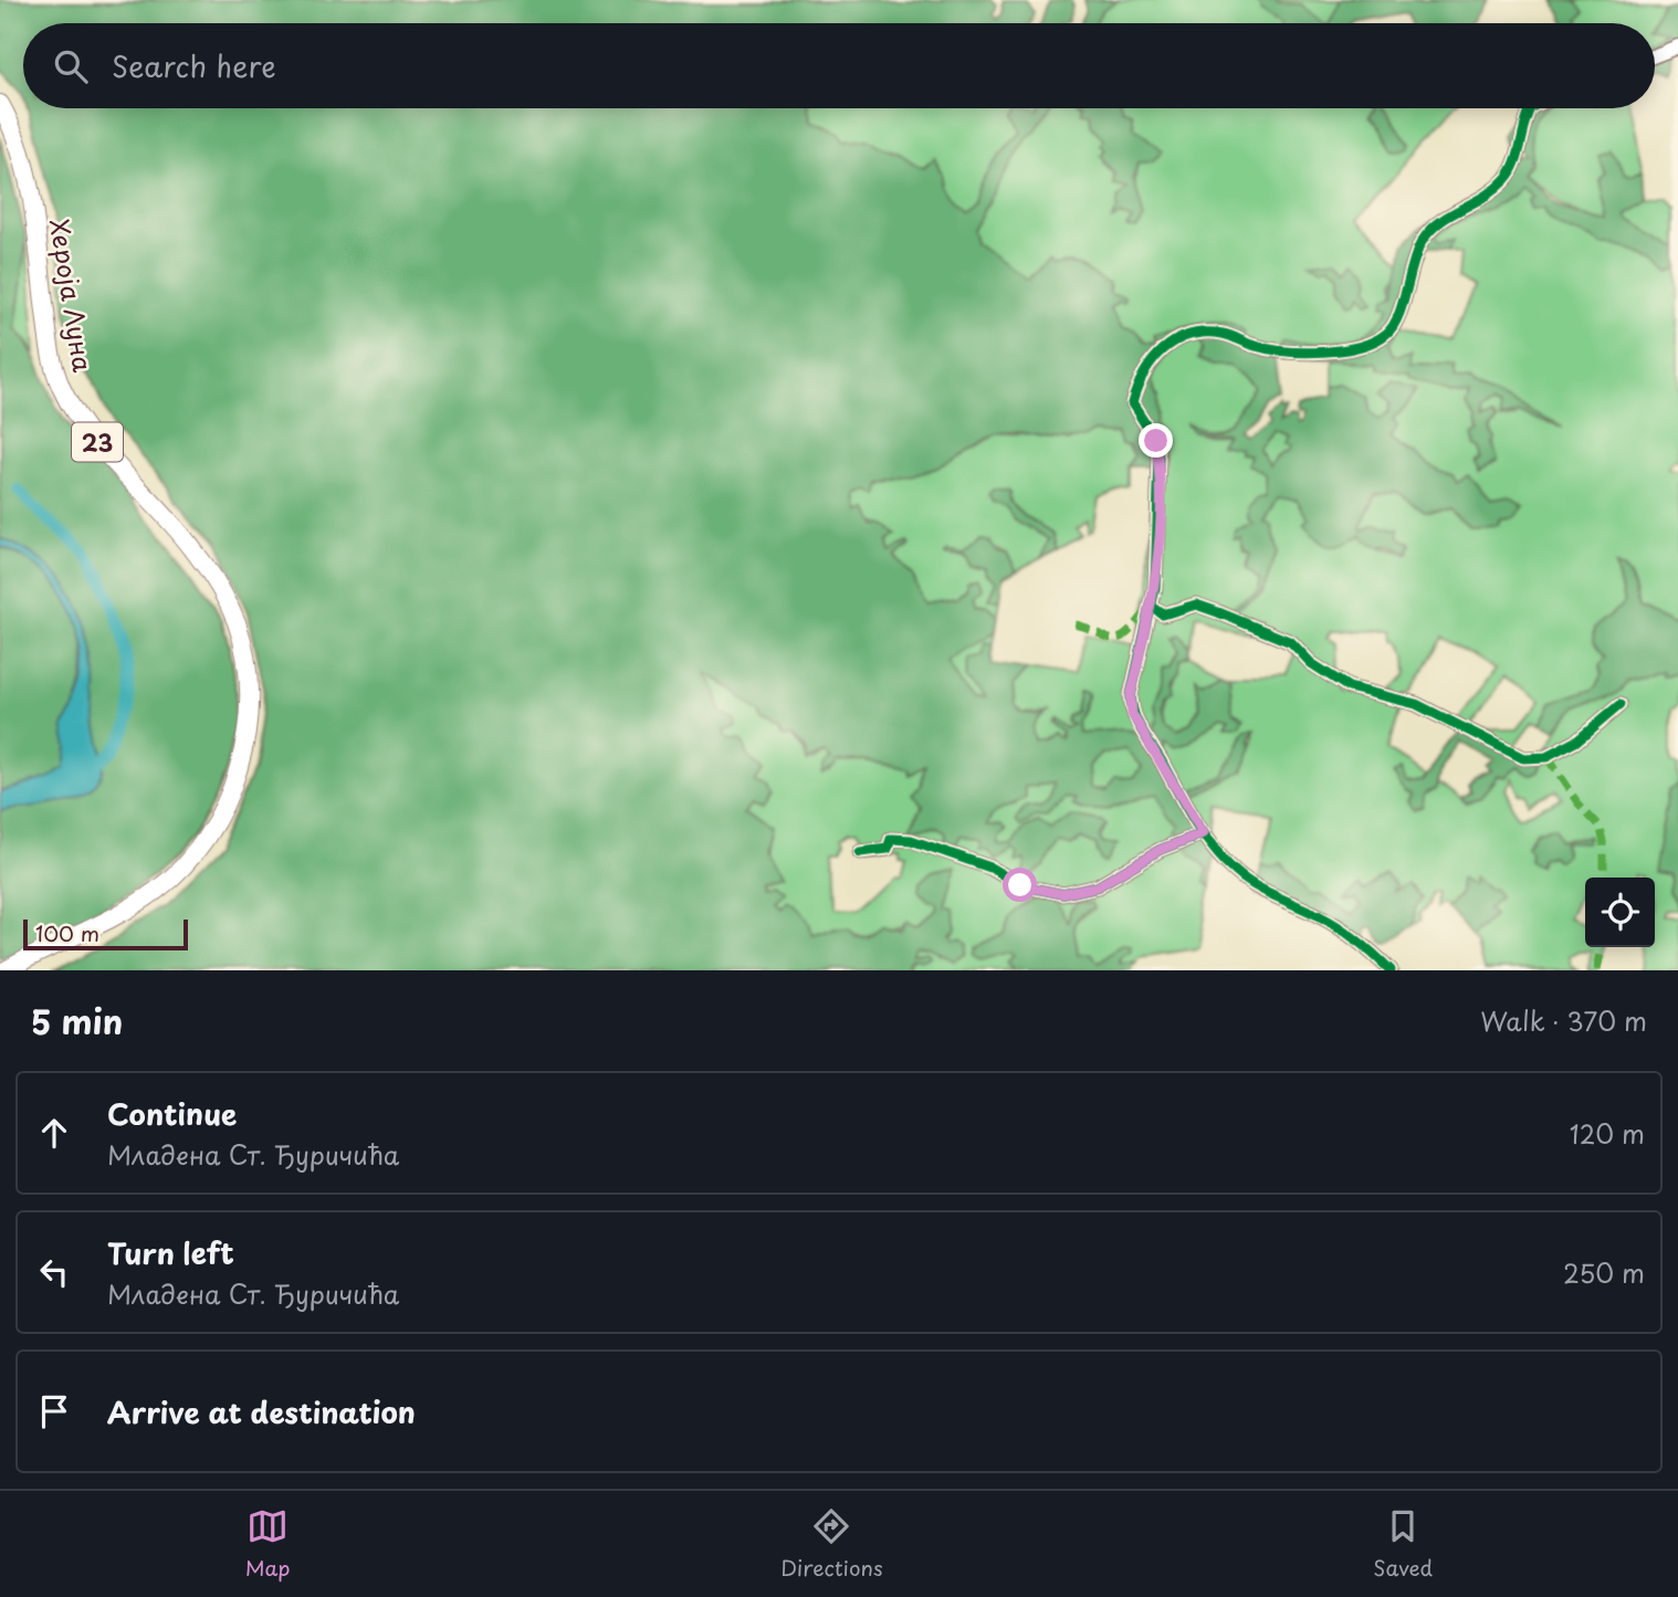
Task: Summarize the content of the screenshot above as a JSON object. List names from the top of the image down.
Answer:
{
  "streets": {
    "main road": ["Хероја Луна", "23"]
  },
  "scale_bar": "100 m",
  "page": {
    "search": "Search here",
    "scale": "100 m",
    "heading": ["5 min", "Walk · 370 m"],
    "list": [
      ["Continue", "Младена Ст. Ђуричића", "120 m"],
      ["Turn left", "Младена Ст. Ђуричића", "250 m"],
      "Arrive at destination"
    ],
    "nav": ["Map", "Directions", "Saved"]
  }
}
